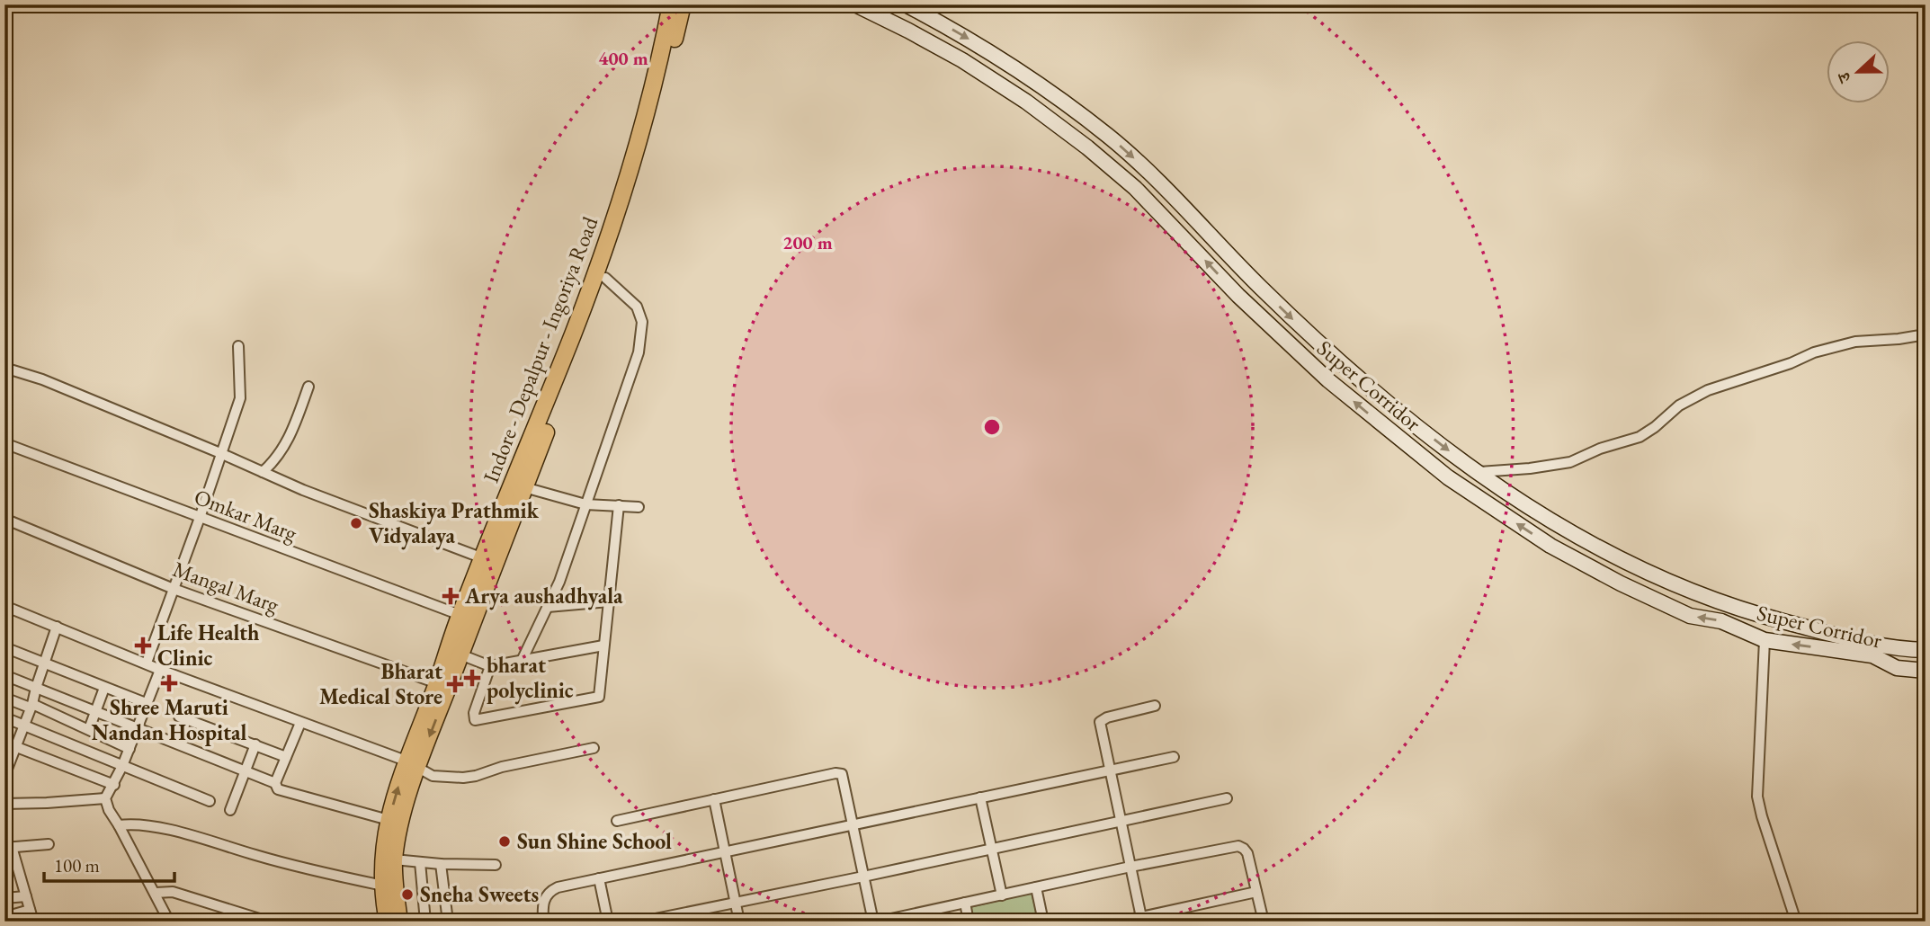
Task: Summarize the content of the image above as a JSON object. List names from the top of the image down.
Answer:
{
  "streets": {
    "main road": ["Indore - Depalpur - Ingoriya Road", "Super Corridor"],
    "street": ["Omkar Marg", "Mangal Marg"]
  },
  "crossings": [
    ["Indore - Depalpur - Ingoriya Road", "Omkar Marg"],
    ["Indore - Depalpur - Ingoriya Road", "Mangal Marg"]
  ],
  "places": {
    "other": ["Shaskiya Prathmik Vidyalaya", "Sun Shine School", "Sneha Sweets"],
    "health": [
      "Arya aushadhyala",
      "Life Health Clinic",
      "bharat polyclinic",
      "Shree Maruti Nandan Hospital",
      "Bharat Medical Store"
    ]
  },
  "scale_bar": "100 m",
  "north": "left",
  "rings": ["400 m", "200 m"]
}
